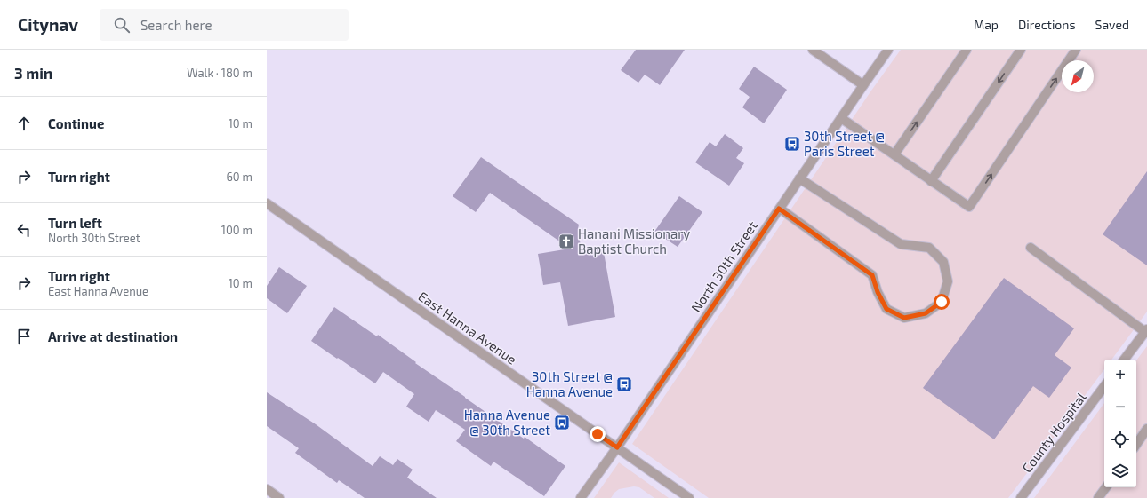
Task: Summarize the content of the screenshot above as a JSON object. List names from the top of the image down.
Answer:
{
  "streets": {
    "street": ["North 30th Street", "East Hanna Avenue", "County Hospital"]
  },
  "crossings": [
    ["North 30th Street", "East Hanna Avenue"]
  ],
  "places": {
    "bus stop": ["30th Street @ Paris Street", "30th Street @ Hanna Avenue", "Hanna Avenue @ 30th Street"],
    "church": ["Hanani Missionary Baptist Church"]
  },
  "north": "bottom left",
  "page": {
    "header": "Citynav",
    "search": "Search here",
    "nav": ["Map", "Directions", "Saved"],
    "heading": ["3 min", "Walk · 180 m"],
    "list": [
      ["Continue", "10 m"],
      ["Turn right", "60 m"],
      ["Turn left", "North 30th Street", "100 m"],
      ["Turn right", "East Hanna Avenue", "10 m"],
      "Arrive at destination"
    ],
    "map_buttons": ["+", "−"]
  }
}
